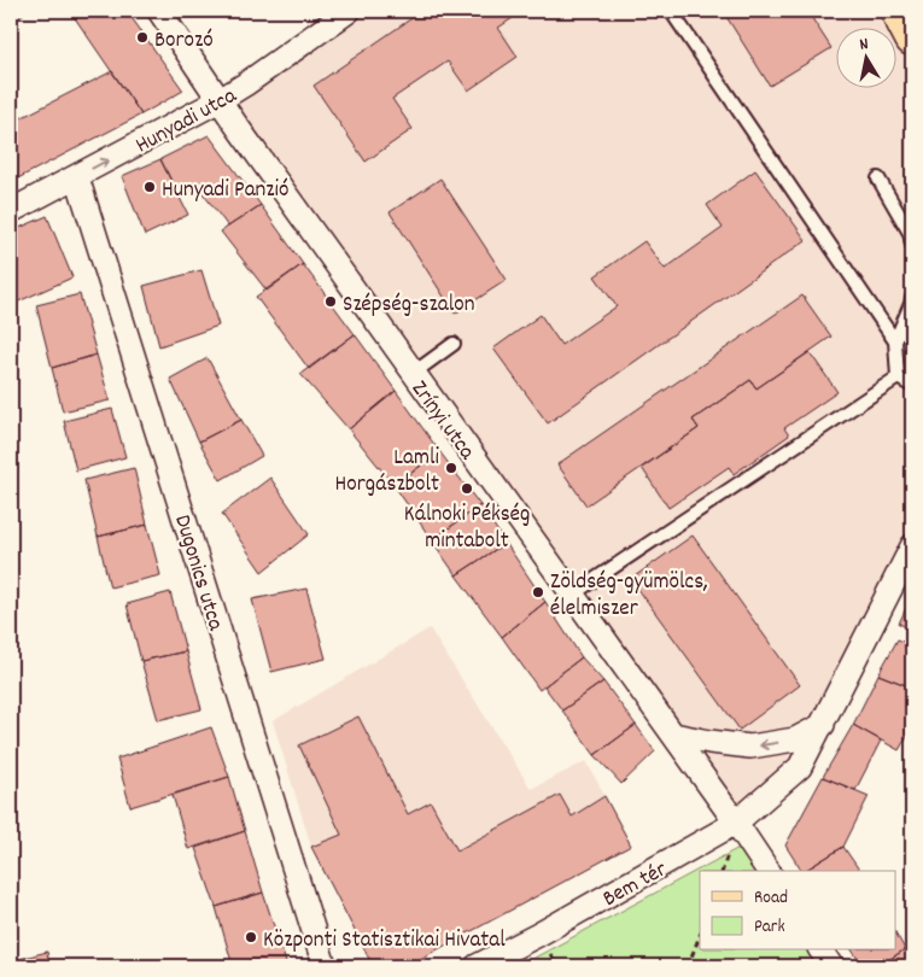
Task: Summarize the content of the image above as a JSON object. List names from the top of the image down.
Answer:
{
  "streets": {
    "street": [
      "Hunyadi utca",
      "Zrínyi utca",
      "Dugonics utca",
      "Bem tér"
    ]
  },
  "crossings": [
    ["Hunyadi utca", "Zrínyi utca"],
    ["Hunyadi utca", "Dugonics utca"],
    ["Zrínyi utca", "Bem tér"]
  ],
  "one_way": ["Hunyadi utca"],
  "places": [
    "Borozó",
    "Hunyadi Panzió",
    "Szépség-szalon",
    "Lamli Horgászbolt",
    "Kálnoki Pékség mintabolt",
    "Zöldség-gyümölcs, élelmiszer",
    "Központi Statisztikai Hivatal"
  ],
  "legend": ["Road", "Park"],
  "north": "top"
}
